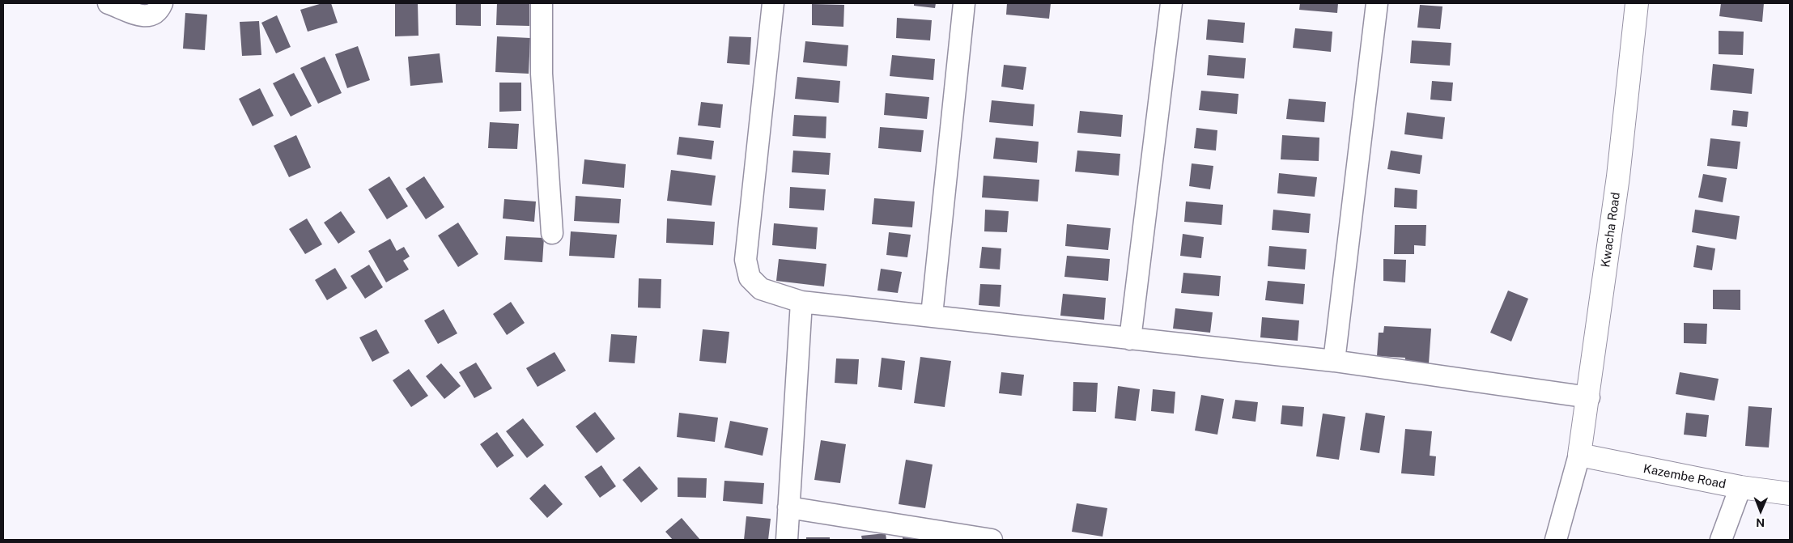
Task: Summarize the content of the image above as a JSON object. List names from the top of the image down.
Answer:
{
  "streets": {
    "main road": ["Kwacha Road", "Kazembe Road"]
  },
  "crossings": [
    ["Kwacha Road", "Kazembe Road"]
  ],
  "north": "bottom"
}
